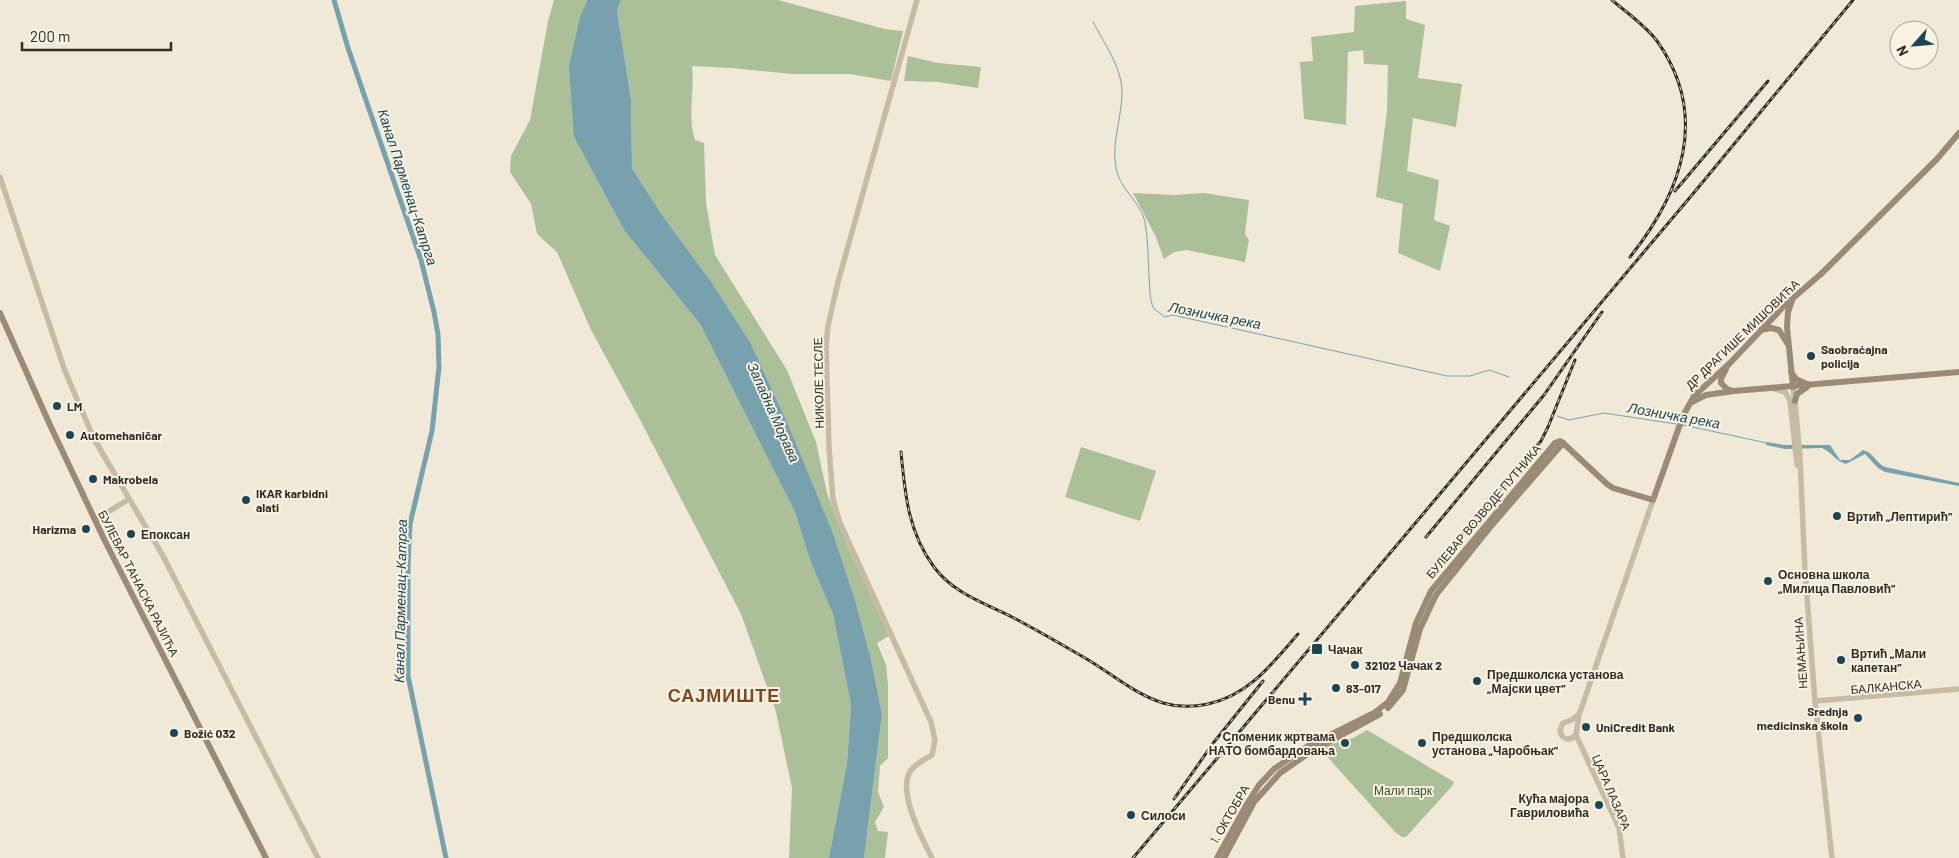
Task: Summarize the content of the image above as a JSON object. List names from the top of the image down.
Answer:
{
  "streets": {
    "main road": [
      "ДР ДРАГИШЕ МИШОВИЋА",
      "БУЛЕВАР ВОЈВОДЕ ПУТНИКА",
      "БУЛЕВАР ТАНАСКА РАЈИЋА",
      "НЕМАЊИНА",
      "1. ОКТОБРА"
    ],
    "street": ["НИКОЛЕ ТЕСЛЕ", "БАЛКАНСКА", "ЦАРА ЛАЗАРА"]
  },
  "crossings": [
    ["ДР ДРАГИШЕ МИШОВИЋА", "БУЛЕВАР ВОЈВОДЕ ПУТНИКА"],
    ["ДР ДРАГИШЕ МИШОВИЋА", "НЕМАЊИНА"],
    ["ДР ДРАГИШЕ МИШОВИЋА", "ЦАРА ЛАЗАРА"],
    ["БУЛЕВАР ВОЈВОДЕ ПУТНИКА", "1. ОКТОБРА"],
    ["НЕМАЊИНА", "БАЛКАНСКА"]
  ],
  "districts": ["САЈМИШТЕ"],
  "water": ["Канал Парменац-Катрга", "Лозничка река", "Западна Морава"],
  "parks": ["Мали парк"],
  "places": {
    "other": [
      "Saobraćajna policija",
      "LM",
      "Automehaničar",
      "Makrobela",
      "IKAR karbidni alati",
      "Вртић „Лептирић”",
      "Harizma",
      "Епоксан",
      "Основна школа „Милица Павловић”",
      "Вртић „Мали капетан”",
      "32102 Чачак 2",
      "Предшколска установа „Мајски цвет”",
      "83-017",
      "Srednja medicinska škola",
      "UniCredit Bank",
      "Božić 032",
      "Споменик жртвама НАТО бомбардовања",
      "Предшколска установа „Чаробњак”",
      "Кућа мајора Гавриловића",
      "Силоси"
    ],
    "transit": ["Чачак"],
    "health": ["Benu"]
  },
  "scale_bar": "200 m",
  "north": "bottom left"
}
